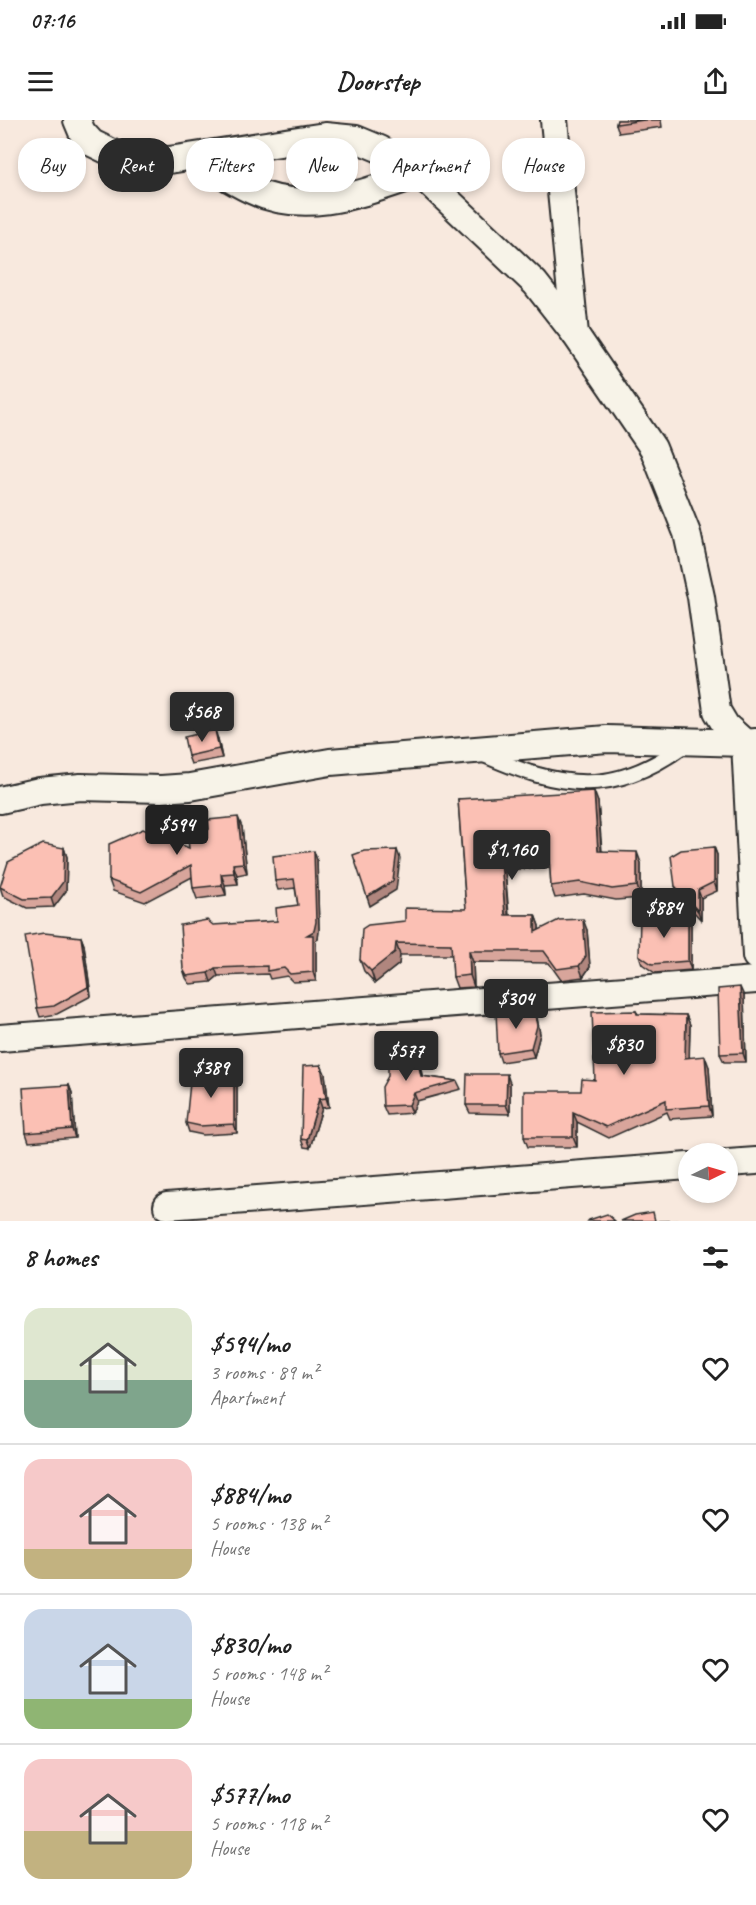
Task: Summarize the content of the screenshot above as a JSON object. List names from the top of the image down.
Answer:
{
  "north": "right",
  "page": {
    "status": "07:16",
    "header": "Doorstep",
    "chip": [
      "Buy",
      "Rent",
      "Filters",
      "New",
      "Apartment",
      "House"
    ],
    "price": [
      "$568",
      "$594",
      "$1,160",
      "$884",
      "$304",
      "$830",
      "$577",
      "$389"
    ],
    "heading": "8 homes",
    "list": [
      {
        "name": "$594/mo",
        "note": "3 rooms · 89 m² · Apartment"
      },
      {
        "name": "$884/mo",
        "note": "5 rooms · 138 m² · House"
      },
      {
        "name": "$830/mo",
        "note": "5 rooms · 148 m² · House"
      },
      {
        "name": "$577/mo",
        "note": "5 rooms · 118 m² · House"
      }
    ]
  }
}
